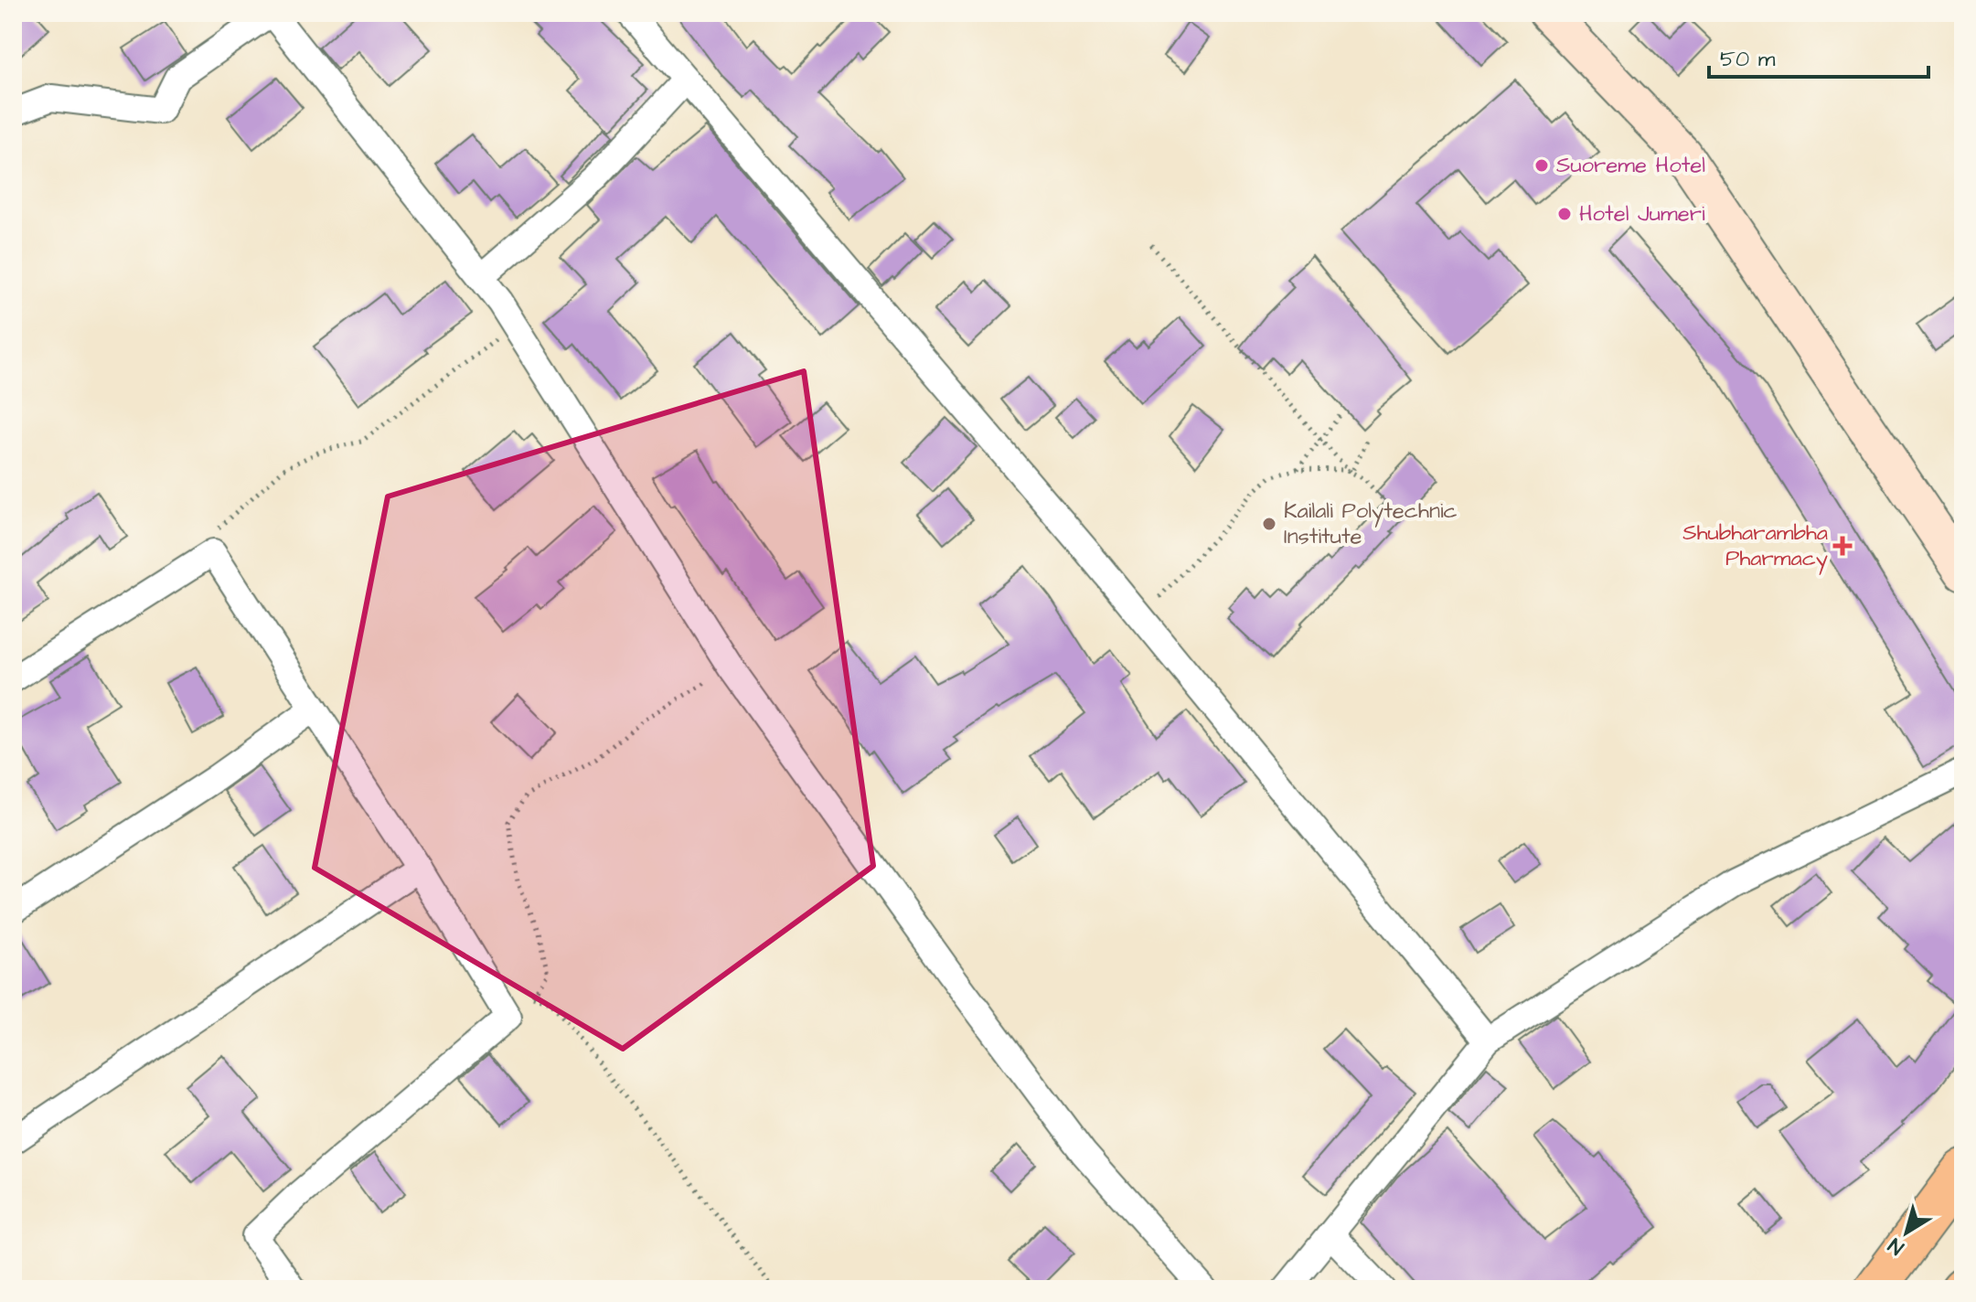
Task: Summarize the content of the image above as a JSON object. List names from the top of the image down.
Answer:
{
  "places": {
    "other": ["Suoreme Hotel", "Hotel Jumeri", "Kailali Polytechnic Institute"],
    "health": ["Shubharambha Pharmacy"]
  },
  "scale_bar": "50 m",
  "north": "bottom left"
}
